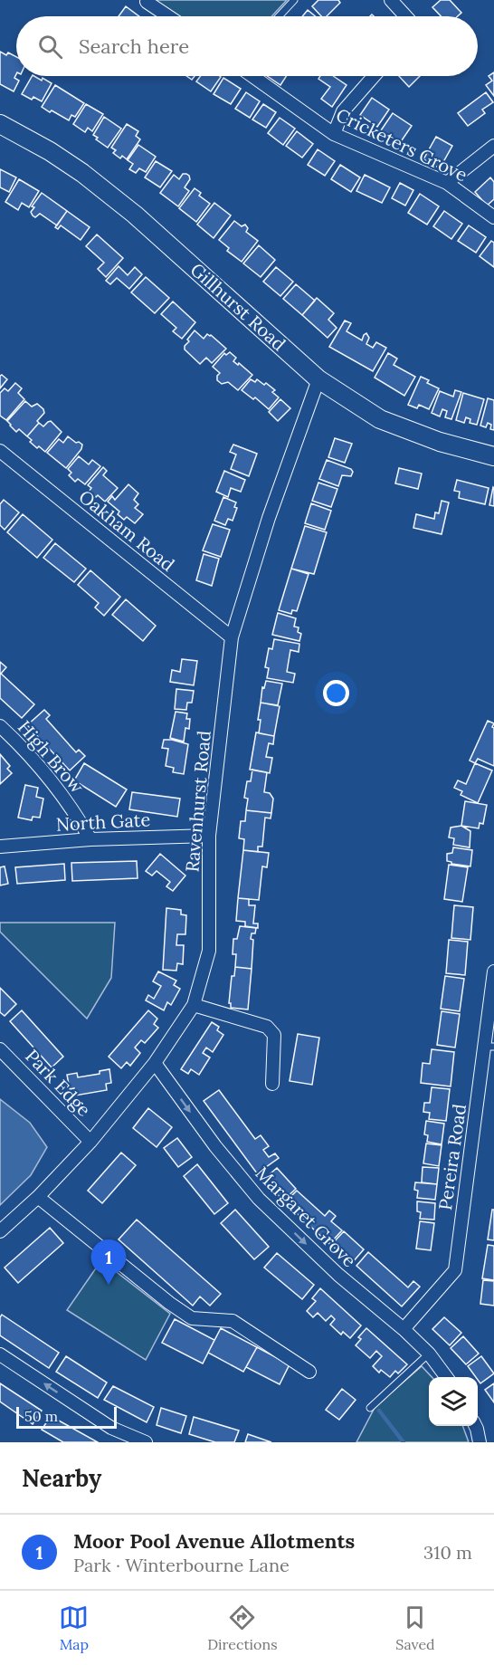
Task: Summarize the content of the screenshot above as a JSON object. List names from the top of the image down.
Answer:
{
  "streets": {
    "street": [
      "Cricketers Grove",
      "Gillhurst Road",
      "Oakham Road",
      "High Brow",
      "Ravenhurst Road",
      "North Gate",
      "Park Edge",
      "Pereira Road",
      "Margaret Grove"
    ]
  },
  "crossings": [
    ["Gillhurst Road", "Ravenhurst Road"],
    ["Oakham Road", "Ravenhurst Road"],
    ["High Brow", "North Gate"],
    ["Ravenhurst Road", "North Gate"],
    ["Ravenhurst Road", "Park Edge"],
    ["Ravenhurst Road", "Margaret Grove"],
    ["Pereira Road", "Margaret Grove"]
  ],
  "one_way": ["Margaret Grove"],
  "scale_bar": "50 m",
  "page": {
    "search": "Search here",
    "pins": "1",
    "scale": "50 m",
    "heading": "Nearby",
    "list": [
      {
        "mark": "1",
        "name": "Moor Pool Avenue Allotments",
        "note": "Park · Winterbourne Lane",
        "value": "310 m"
      }
    ],
    "nav": ["Map", "Directions", "Saved"]
  }
}
